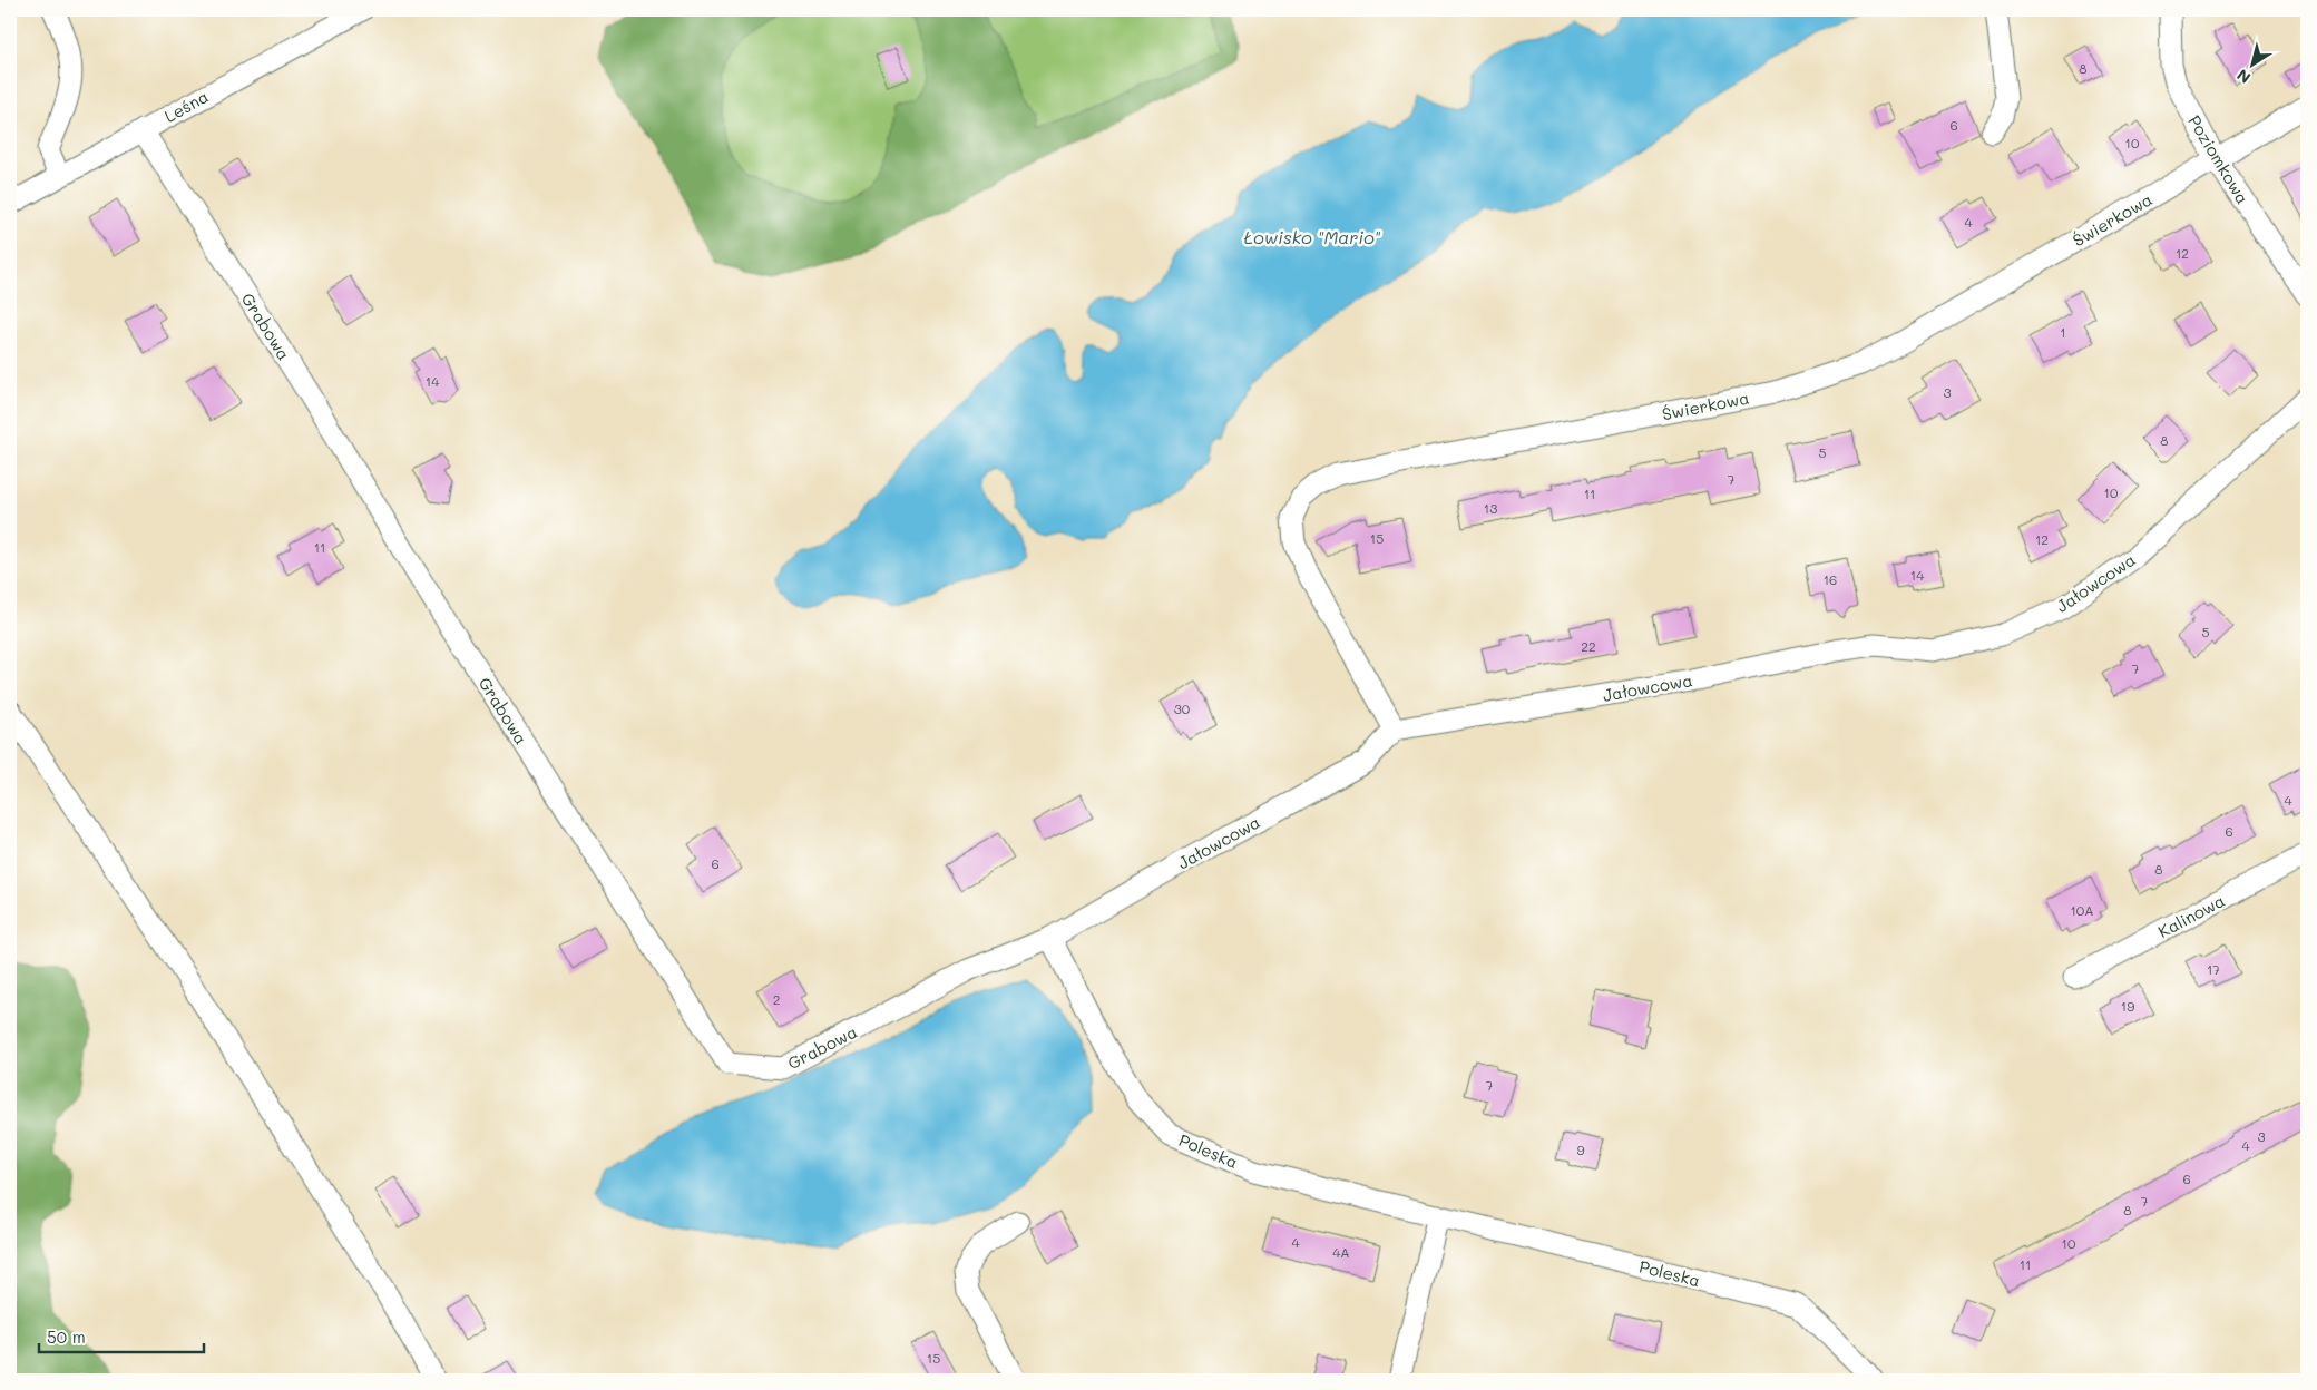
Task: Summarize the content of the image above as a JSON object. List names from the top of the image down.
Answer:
{
  "streets": {
    "street": [
      "Leśna",
      "Poziomkowa",
      "Świerkowa",
      "Grabowa",
      "Jałowcowa",
      "Kalinowa",
      "Poleska"
    ]
  },
  "crossings": [
    ["Leśna", "Grabowa"],
    ["Poziomkowa", "Świerkowa"],
    ["Świerkowa", "Jałowcowa"],
    ["Grabowa", "Jałowcowa"],
    ["Jałowcowa", "Poleska"]
  ],
  "water": ["Łowisko \"Mario\""],
  "house_numbers": [
    "8",
    "6",
    "10",
    "4",
    "12",
    "1",
    "14",
    "3",
    "8",
    "5",
    "7",
    "10",
    "11",
    "13",
    "15",
    "12",
    "11",
    "14",
    "16",
    "5",
    "22",
    "7",
    "30",
    "4",
    "6",
    "6",
    "8",
    "10A",
    "17",
    "2",
    "19",
    "7",
    "3",
    "4",
    "9",
    "6",
    "7",
    "8",
    "4",
    "10",
    "4A",
    "11",
    "15"
  ],
  "scale_bar": "50 m",
  "north": "bottom left"
}
